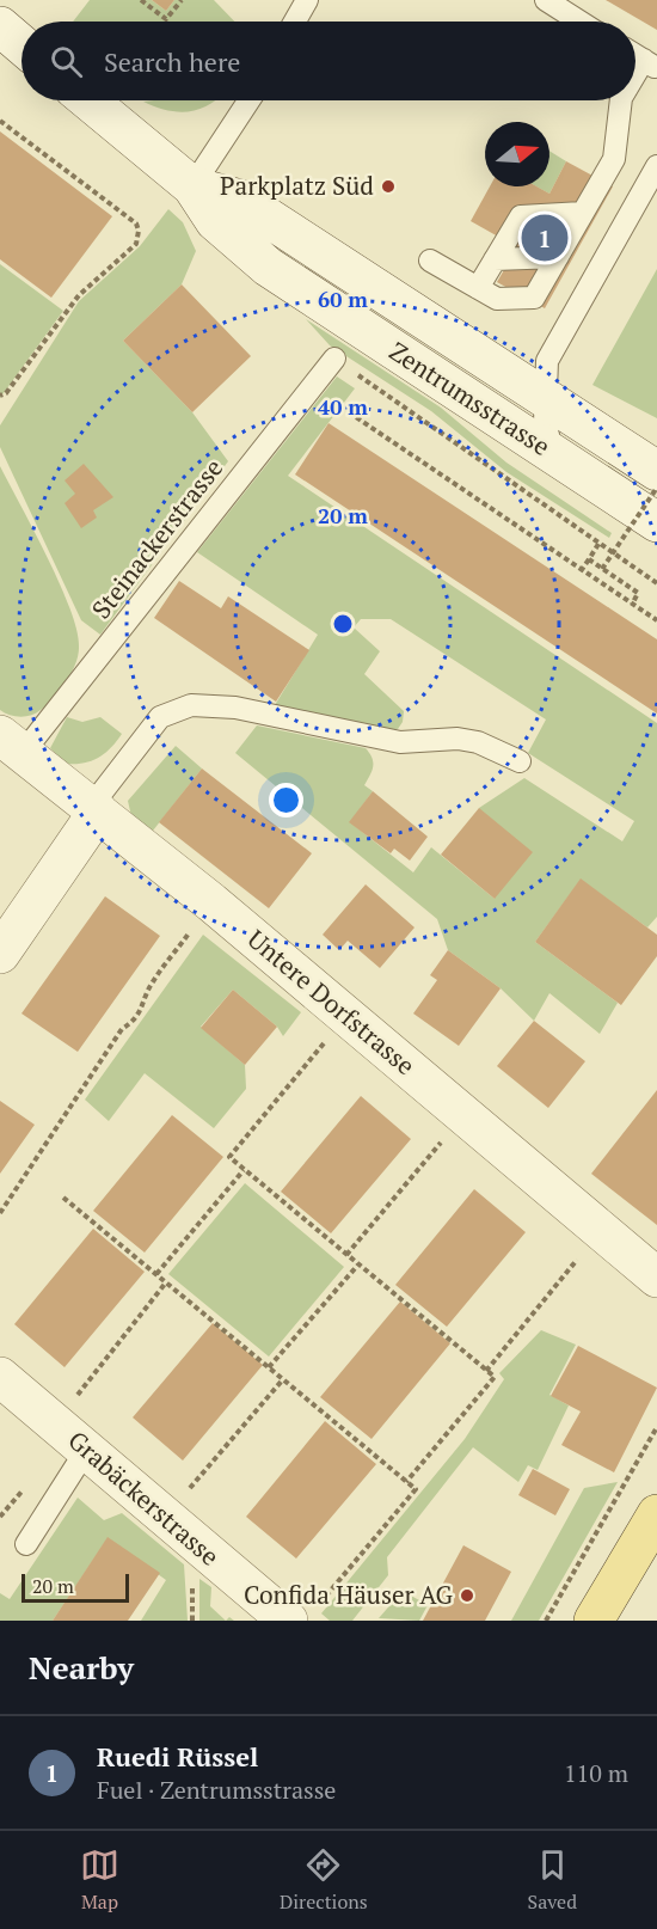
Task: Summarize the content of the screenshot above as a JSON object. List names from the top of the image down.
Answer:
{
  "streets": {
    "street": ["Zentrumsstrasse", "Untere Dorfstrasse", "Grabäckerstrasse"],
    "lane": ["Steinackerstrasse"]
  },
  "crossings": [
    ["Steinackerstrasse", "Untere Dorfstrasse"]
  ],
  "places": ["Parkplatz Süd", "Confida Häuser AG"],
  "scale_bar": "20 m",
  "north": "right",
  "page": {
    "search": "Search here",
    "pins": "1",
    "scale": "20 m",
    "heading": "Nearby",
    "list": [
      {
        "mark": "1",
        "name": "Ruedi Rüssel",
        "note": "Fuel · Zentrumsstrasse",
        "value": "110 m"
      }
    ],
    "nav": ["Map", "Directions", "Saved"]
  },
  "rings": ["60 m", "40 m", "20 m"]
}
